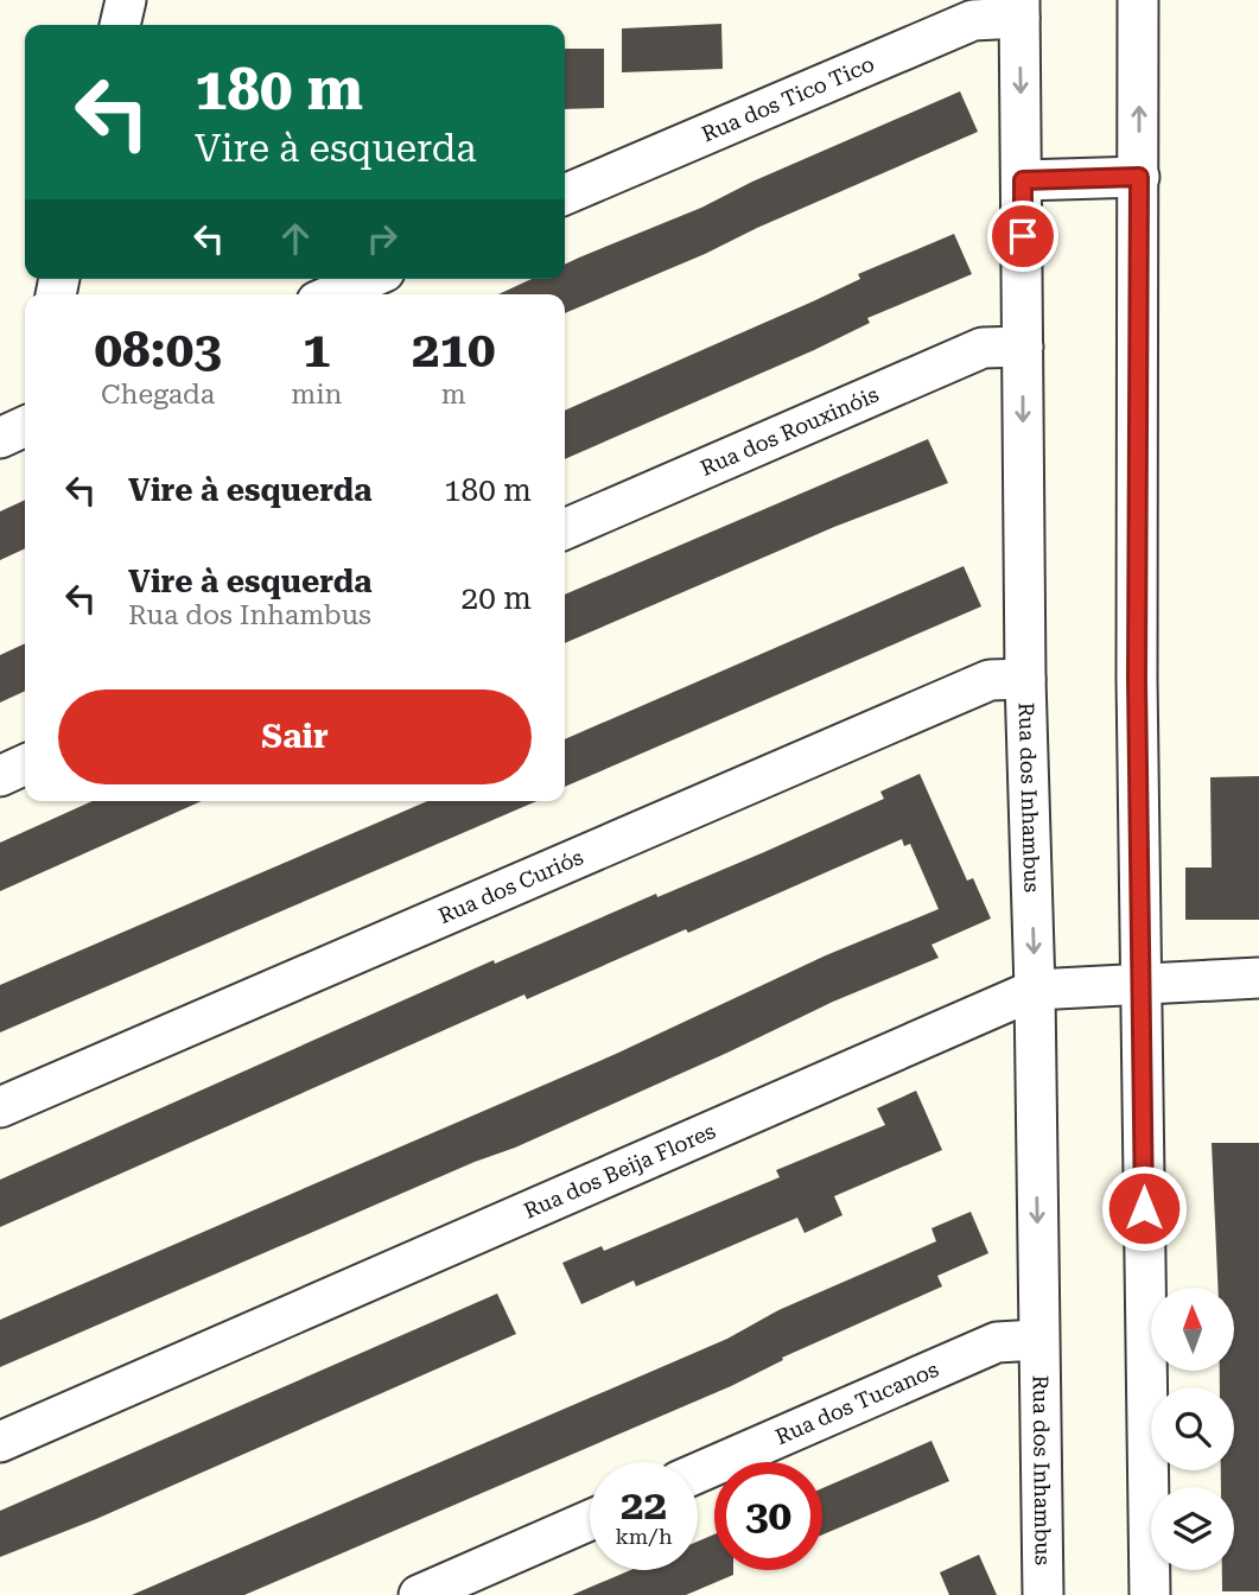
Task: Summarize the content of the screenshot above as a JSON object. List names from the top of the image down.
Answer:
{
  "streets": {
    "street": [
      "Rua dos Tico Tico",
      "Rua dos Rouxinóis",
      "Rua dos Inhambus",
      "Rua dos Curiós",
      "Rua dos Beija Flores",
      "Rua dos Tucanos"
    ]
  },
  "crossings": [
    ["Rua dos Tico Tico", "Rua dos Inhambus"],
    ["Rua dos Rouxinóis", "Rua dos Inhambus"],
    ["Rua dos Inhambus", "Rua dos Curiós"],
    ["Rua dos Inhambus", "Rua dos Beija Flores"],
    ["Rua dos Inhambus", "Rua dos Tucanos"]
  ],
  "north": "top",
  "page": {
    "turn": ["180 m", "Vire à esquerda"],
    "eta": [
      "08:03",
      "Chegada",
      "1",
      "min",
      "210",
      "m"
    ],
    "list": [
      {
        "name": "Vire à esquerda",
        "value": "180 m"
      },
      {
        "name": "Vire à esquerda",
        "note": "Rua dos Inhambus",
        "value": "20 m"
      }
    ],
    "buttons": "Sair",
    "speed": "22 km/h",
    "limit": "30"
  }
}
